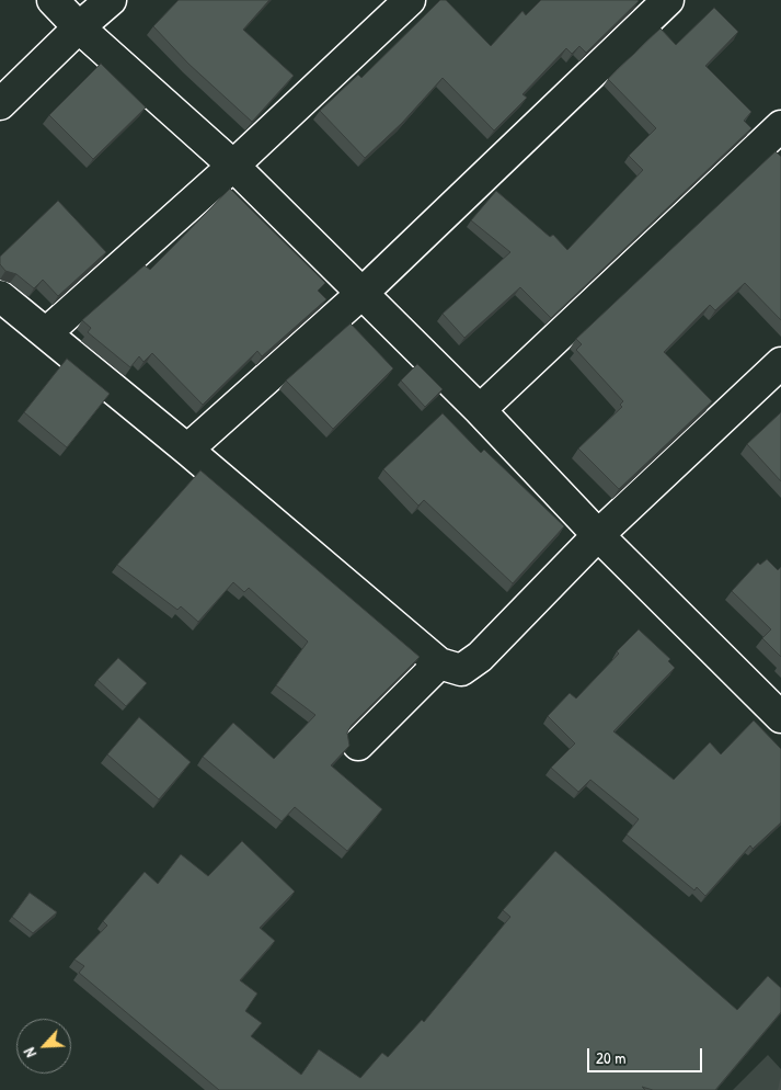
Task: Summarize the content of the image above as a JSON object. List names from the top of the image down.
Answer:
{
  "scale_bar": "20 m",
  "north": "bottom left"
}
